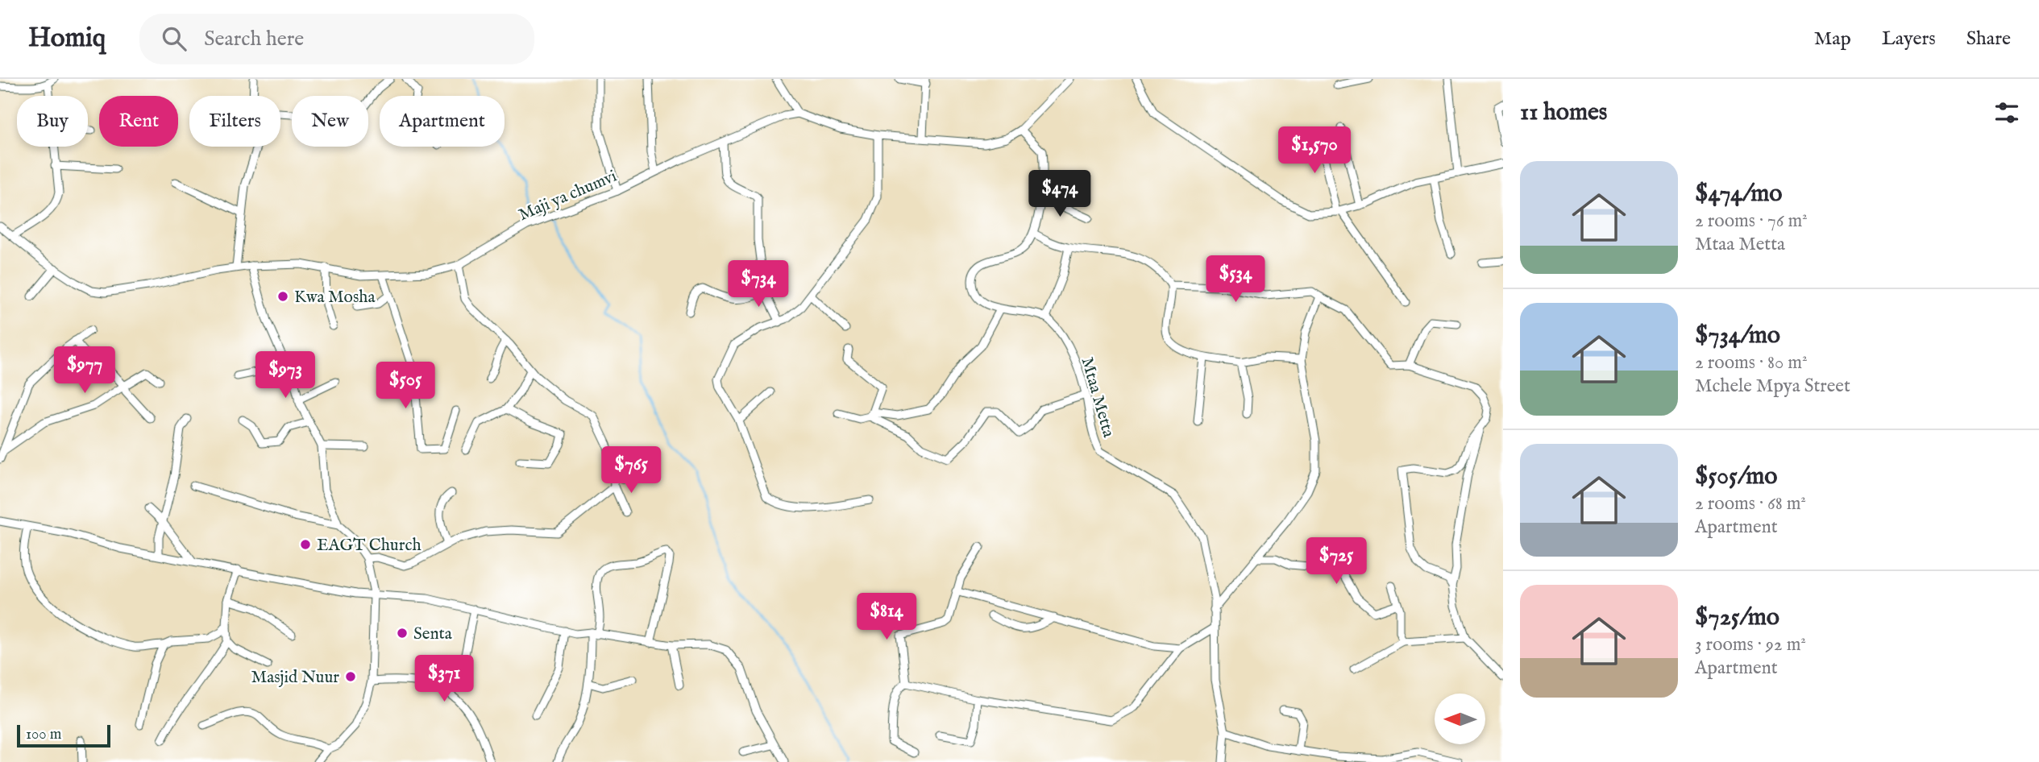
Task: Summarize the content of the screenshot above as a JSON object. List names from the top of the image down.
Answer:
{
  "streets": {
    "street": ["Maji ya chumvi", "Mtaa Metta"]
  },
  "places": [
    "Kwa Mosha",
    "EAGT Church",
    "Senta",
    "Masjid Nuur"
  ],
  "scale_bar": "100 m",
  "north": "left",
  "page": {
    "header": "Homiq",
    "search": "Search here",
    "nav": ["Map", "Layers", "Share"],
    "heading": "11 homes",
    "chip": [
      "Buy",
      "Rent",
      "Filters",
      "New",
      "Apartment"
    ],
    "price": [
      "$1,570",
      "$474",
      "$534",
      "$734",
      "$977",
      "$973",
      "$505",
      "$765",
      "$725",
      "$814",
      "$371"
    ],
    "list": [
      {
        "name": "$474/mo",
        "note": "2 rooms · 76 m² · Mtaa Metta"
      },
      {
        "name": "$734/mo",
        "note": "2 rooms · 80 m² · Mchele Mpya Street"
      },
      {
        "name": "$505/mo",
        "note": "2 rooms · 68 m² · Apartment"
      },
      {
        "name": "$725/mo",
        "note": "3 rooms · 92 m² · Apartment"
      }
    ],
    "scale": "100 m"
  }
}
